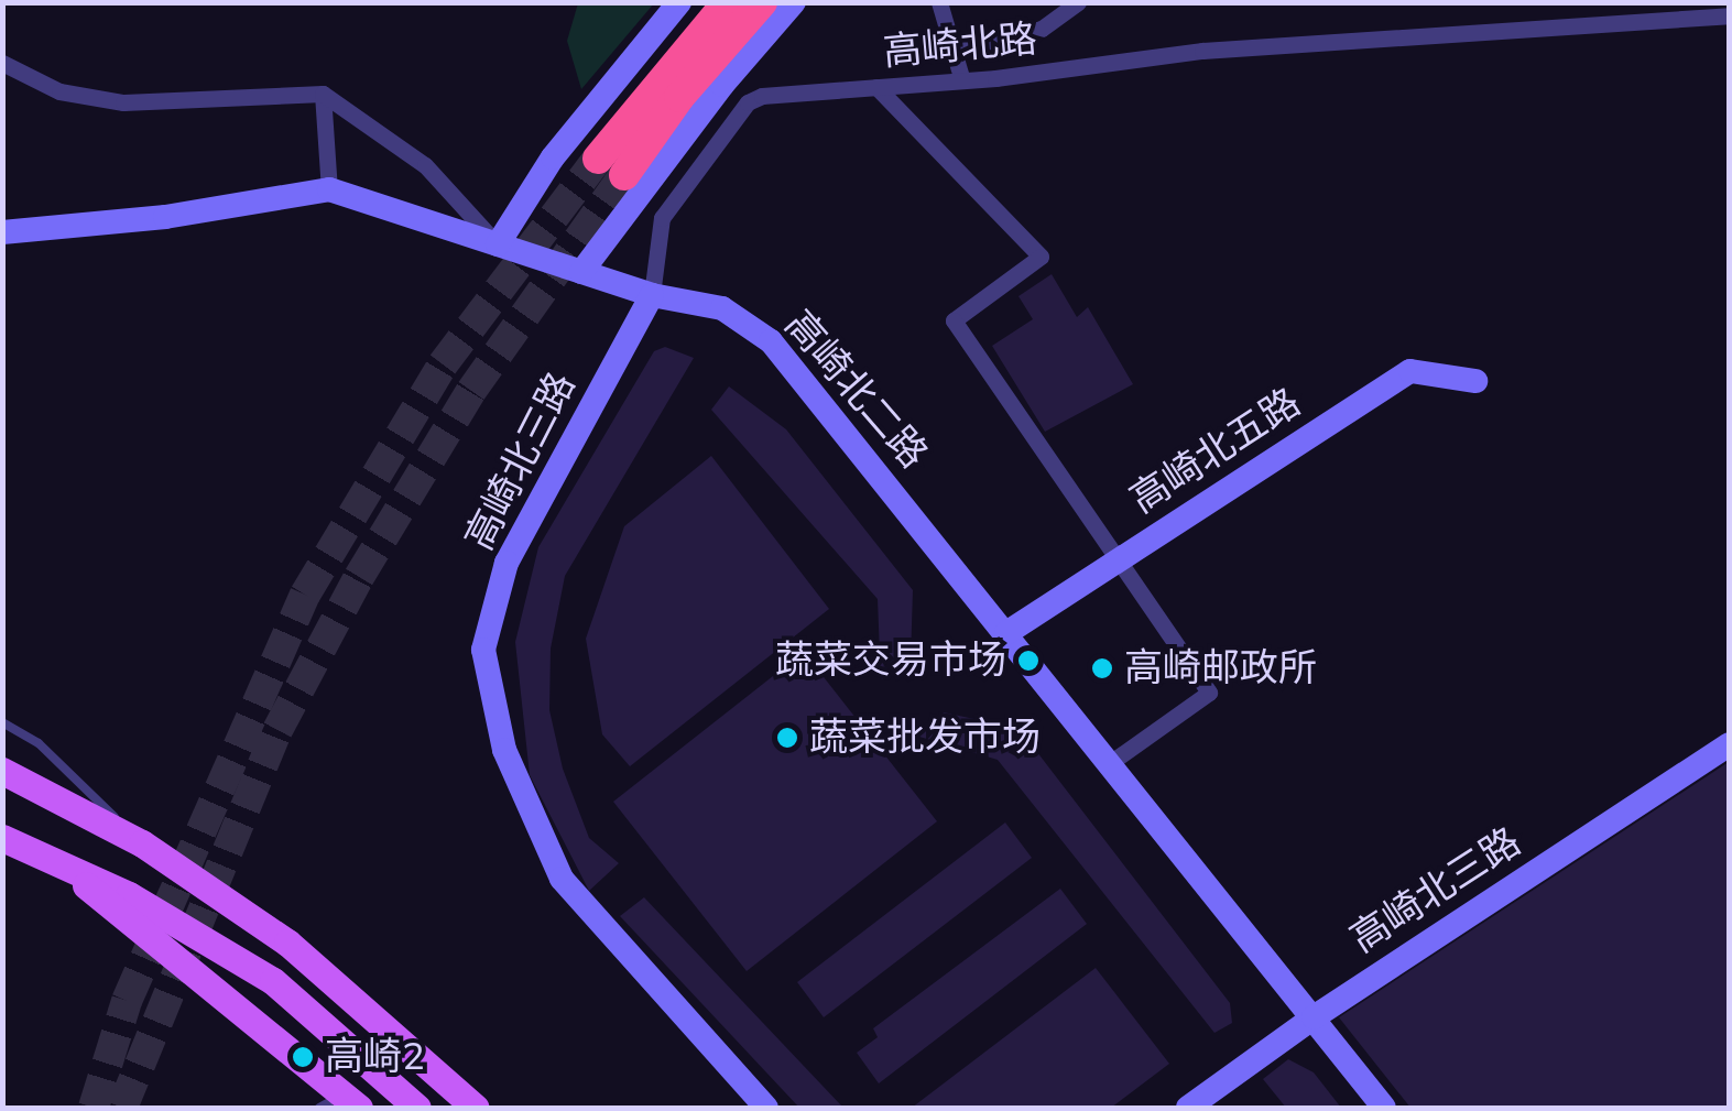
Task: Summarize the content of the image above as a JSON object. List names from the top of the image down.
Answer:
{
  "streets": {
    "street": [
      "高崎北路",
      "高崎北二路",
      "高崎北五路",
      "高崎北三路"
    ]
  },
  "crossings": [
    ["高崎北路", "高崎北二路"],
    ["高崎北路", "高崎北三路"],
    ["高崎北二路", "高崎北五路"],
    ["高崎北二路", "高崎北三路"]
  ],
  "places": [
    "蔬菜交易市场",
    "高崎邮政所",
    "蔬菜批发市场",
    "高崎2"
  ]
}
